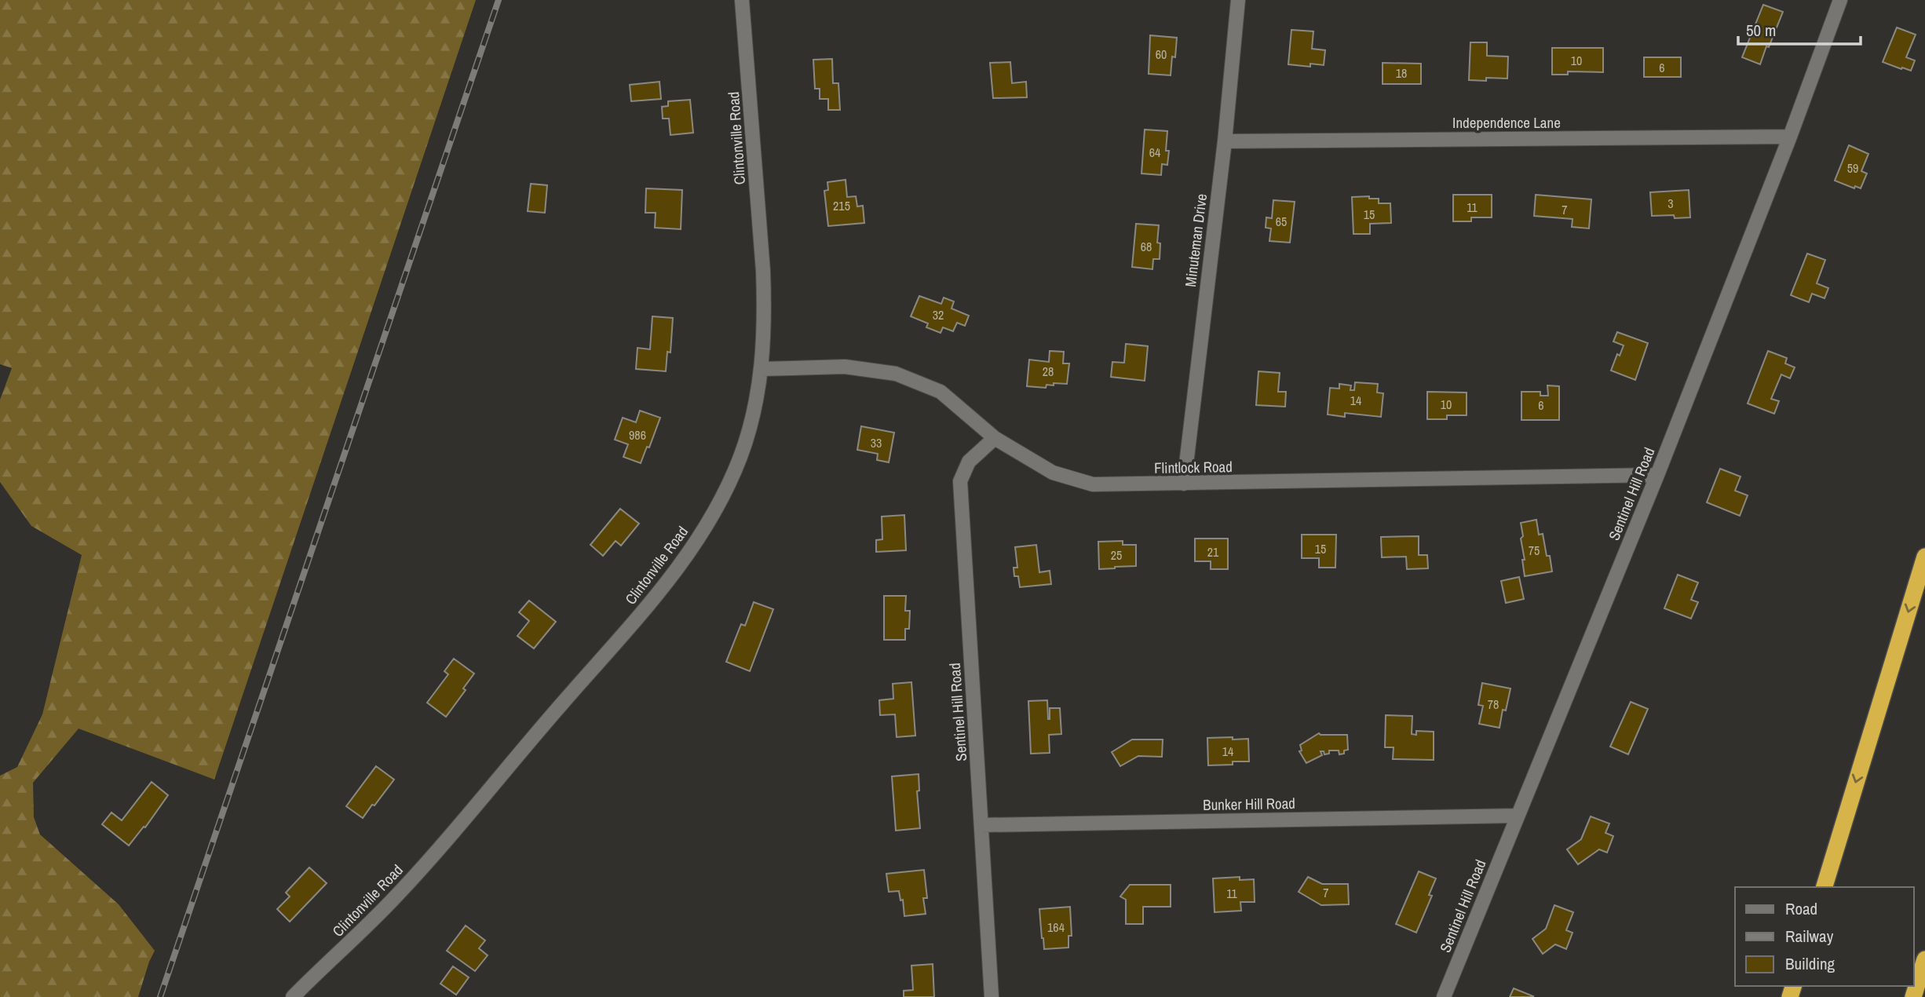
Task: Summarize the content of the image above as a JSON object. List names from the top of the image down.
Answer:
{
  "streets": {
    "street": [
      "Independence Lane",
      "Clintonville Road",
      "Minuteman Drive",
      "Flintlock Road",
      "Sentinel Hill Road",
      "Bunker Hill Road"
    ]
  },
  "crossings": [
    ["Independence Lane", "Minuteman Drive"],
    ["Independence Lane", "Sentinel Hill Road"],
    ["Clintonville Road", "Flintlock Road"],
    ["Minuteman Drive", "Flintlock Road"],
    ["Flintlock Road", "Sentinel Hill Road"],
    ["Sentinel Hill Road", "Bunker Hill Road"]
  ],
  "house_numbers": [
    "60",
    "10",
    "6",
    "18",
    "64",
    "59",
    "3",
    "215",
    "11",
    "7",
    "15",
    "65",
    "68",
    "32",
    "28",
    "14",
    "10",
    "6",
    "986",
    "33",
    "15",
    "75",
    "21",
    "25",
    "78",
    "14",
    "7",
    "11",
    "164"
  ],
  "legend": ["Road", "Railway", "Building"],
  "scale_bar": "50 m"
}
